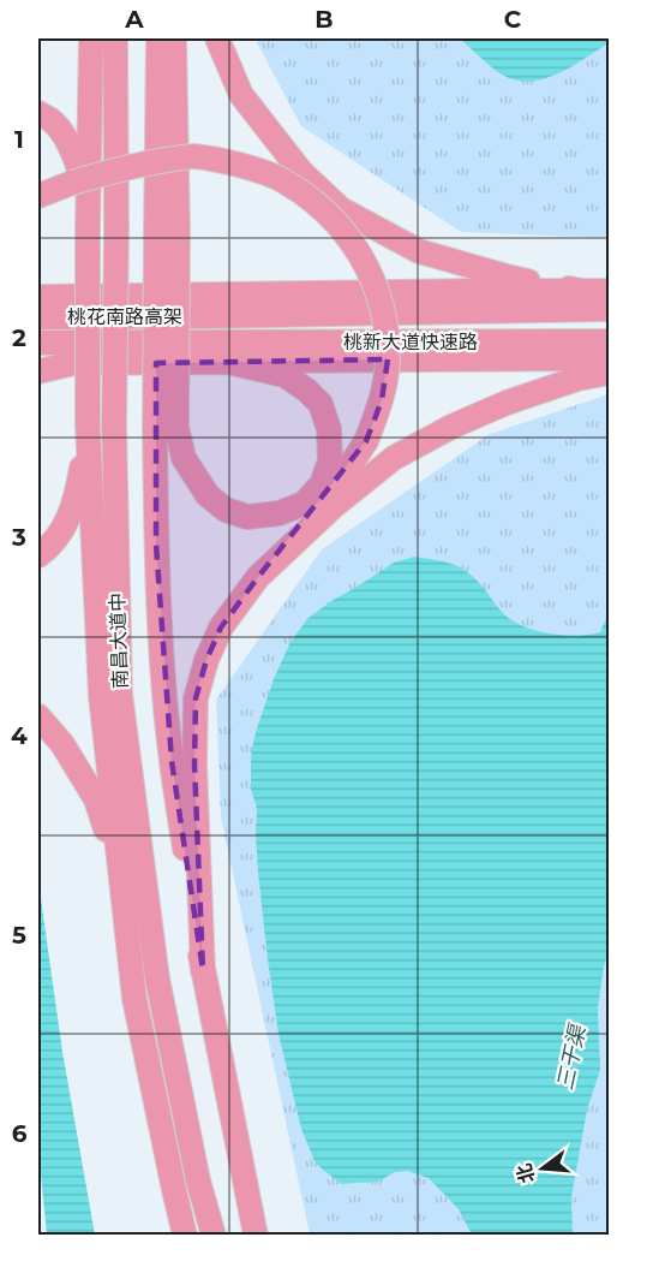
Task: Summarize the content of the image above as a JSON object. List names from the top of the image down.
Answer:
{
  "streets": {
    "highway": ["桃花南路高架", "桃新大道快速路", "南昌大道中"]
  },
  "crossings": [
    ["桃花南路高架", "桃新大道快速路"]
  ],
  "water": ["三干渠"],
  "north": "left",
  "grid": {
    "columns": ["A", "B", "C"],
    "rows": [
      "1",
      "2",
      "3",
      "4",
      "5",
      "6"
    ]
  }
}
